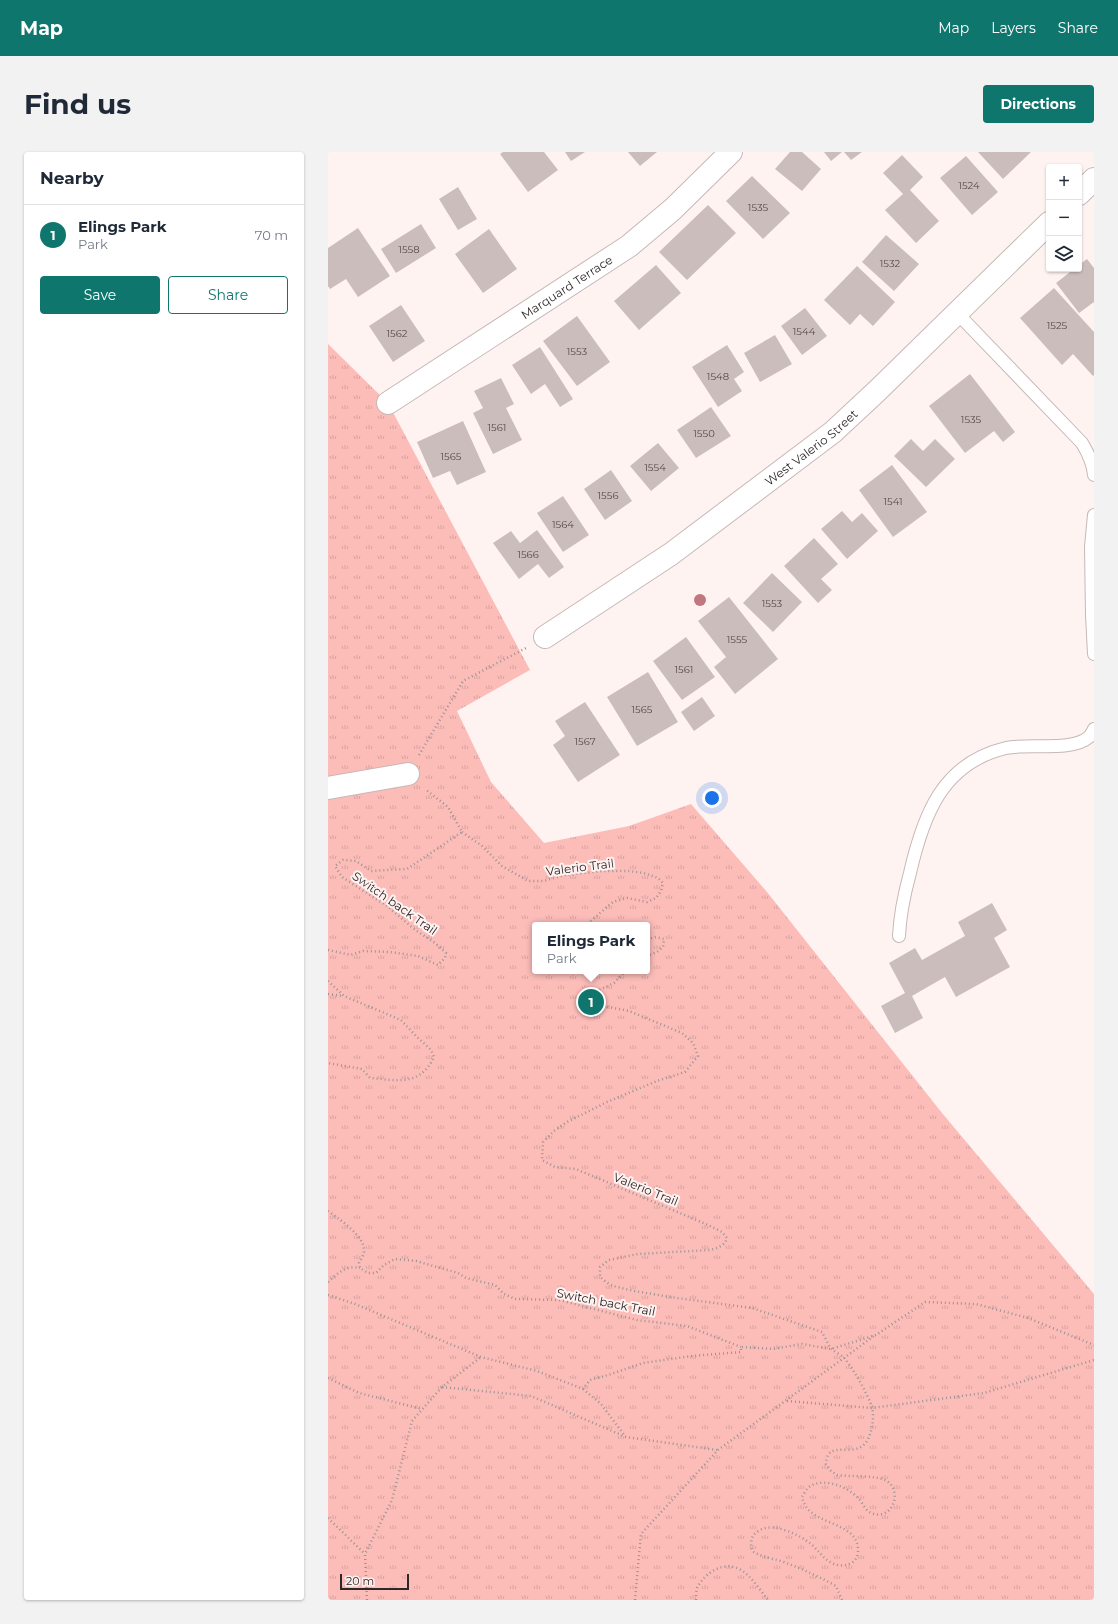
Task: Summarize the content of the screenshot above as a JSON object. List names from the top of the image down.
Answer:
{
  "streets": {
    "street": ["Marquard Terrace", "West Valerio Street"],
    "path": ["Valerio Trail", "Switch back Trail"]
  },
  "crossings": [
    ["Valerio Trail", "Switch back Trail"]
  ],
  "house_numbers": [
    "1524",
    "1535",
    "1558",
    "1532",
    "1525",
    "1544",
    "1562",
    "1553",
    "1548",
    "1535",
    "1561",
    "1550",
    "1565",
    "1554",
    "1556",
    "1541",
    "1564",
    "1566",
    "1553",
    "1555",
    "1561",
    "1565",
    "1567"
  ],
  "scale_bar": "20 m",
  "page": {
    "header": "Map",
    "nav": ["Map", "Layers", "Share"],
    "buttons": [
      "Directions",
      ["Save", "Share"]
    ],
    "title": "Find us",
    "heading": "Nearby",
    "map_buttons": ["+", "−"],
    "list": [
      {
        "mark": "1",
        "name": "Elings Park",
        "note": "Park",
        "value": "70 m"
      }
    ],
    "popup": ["Elings Park", "Park"],
    "pins": "1",
    "scale": "20 m"
  }
}
